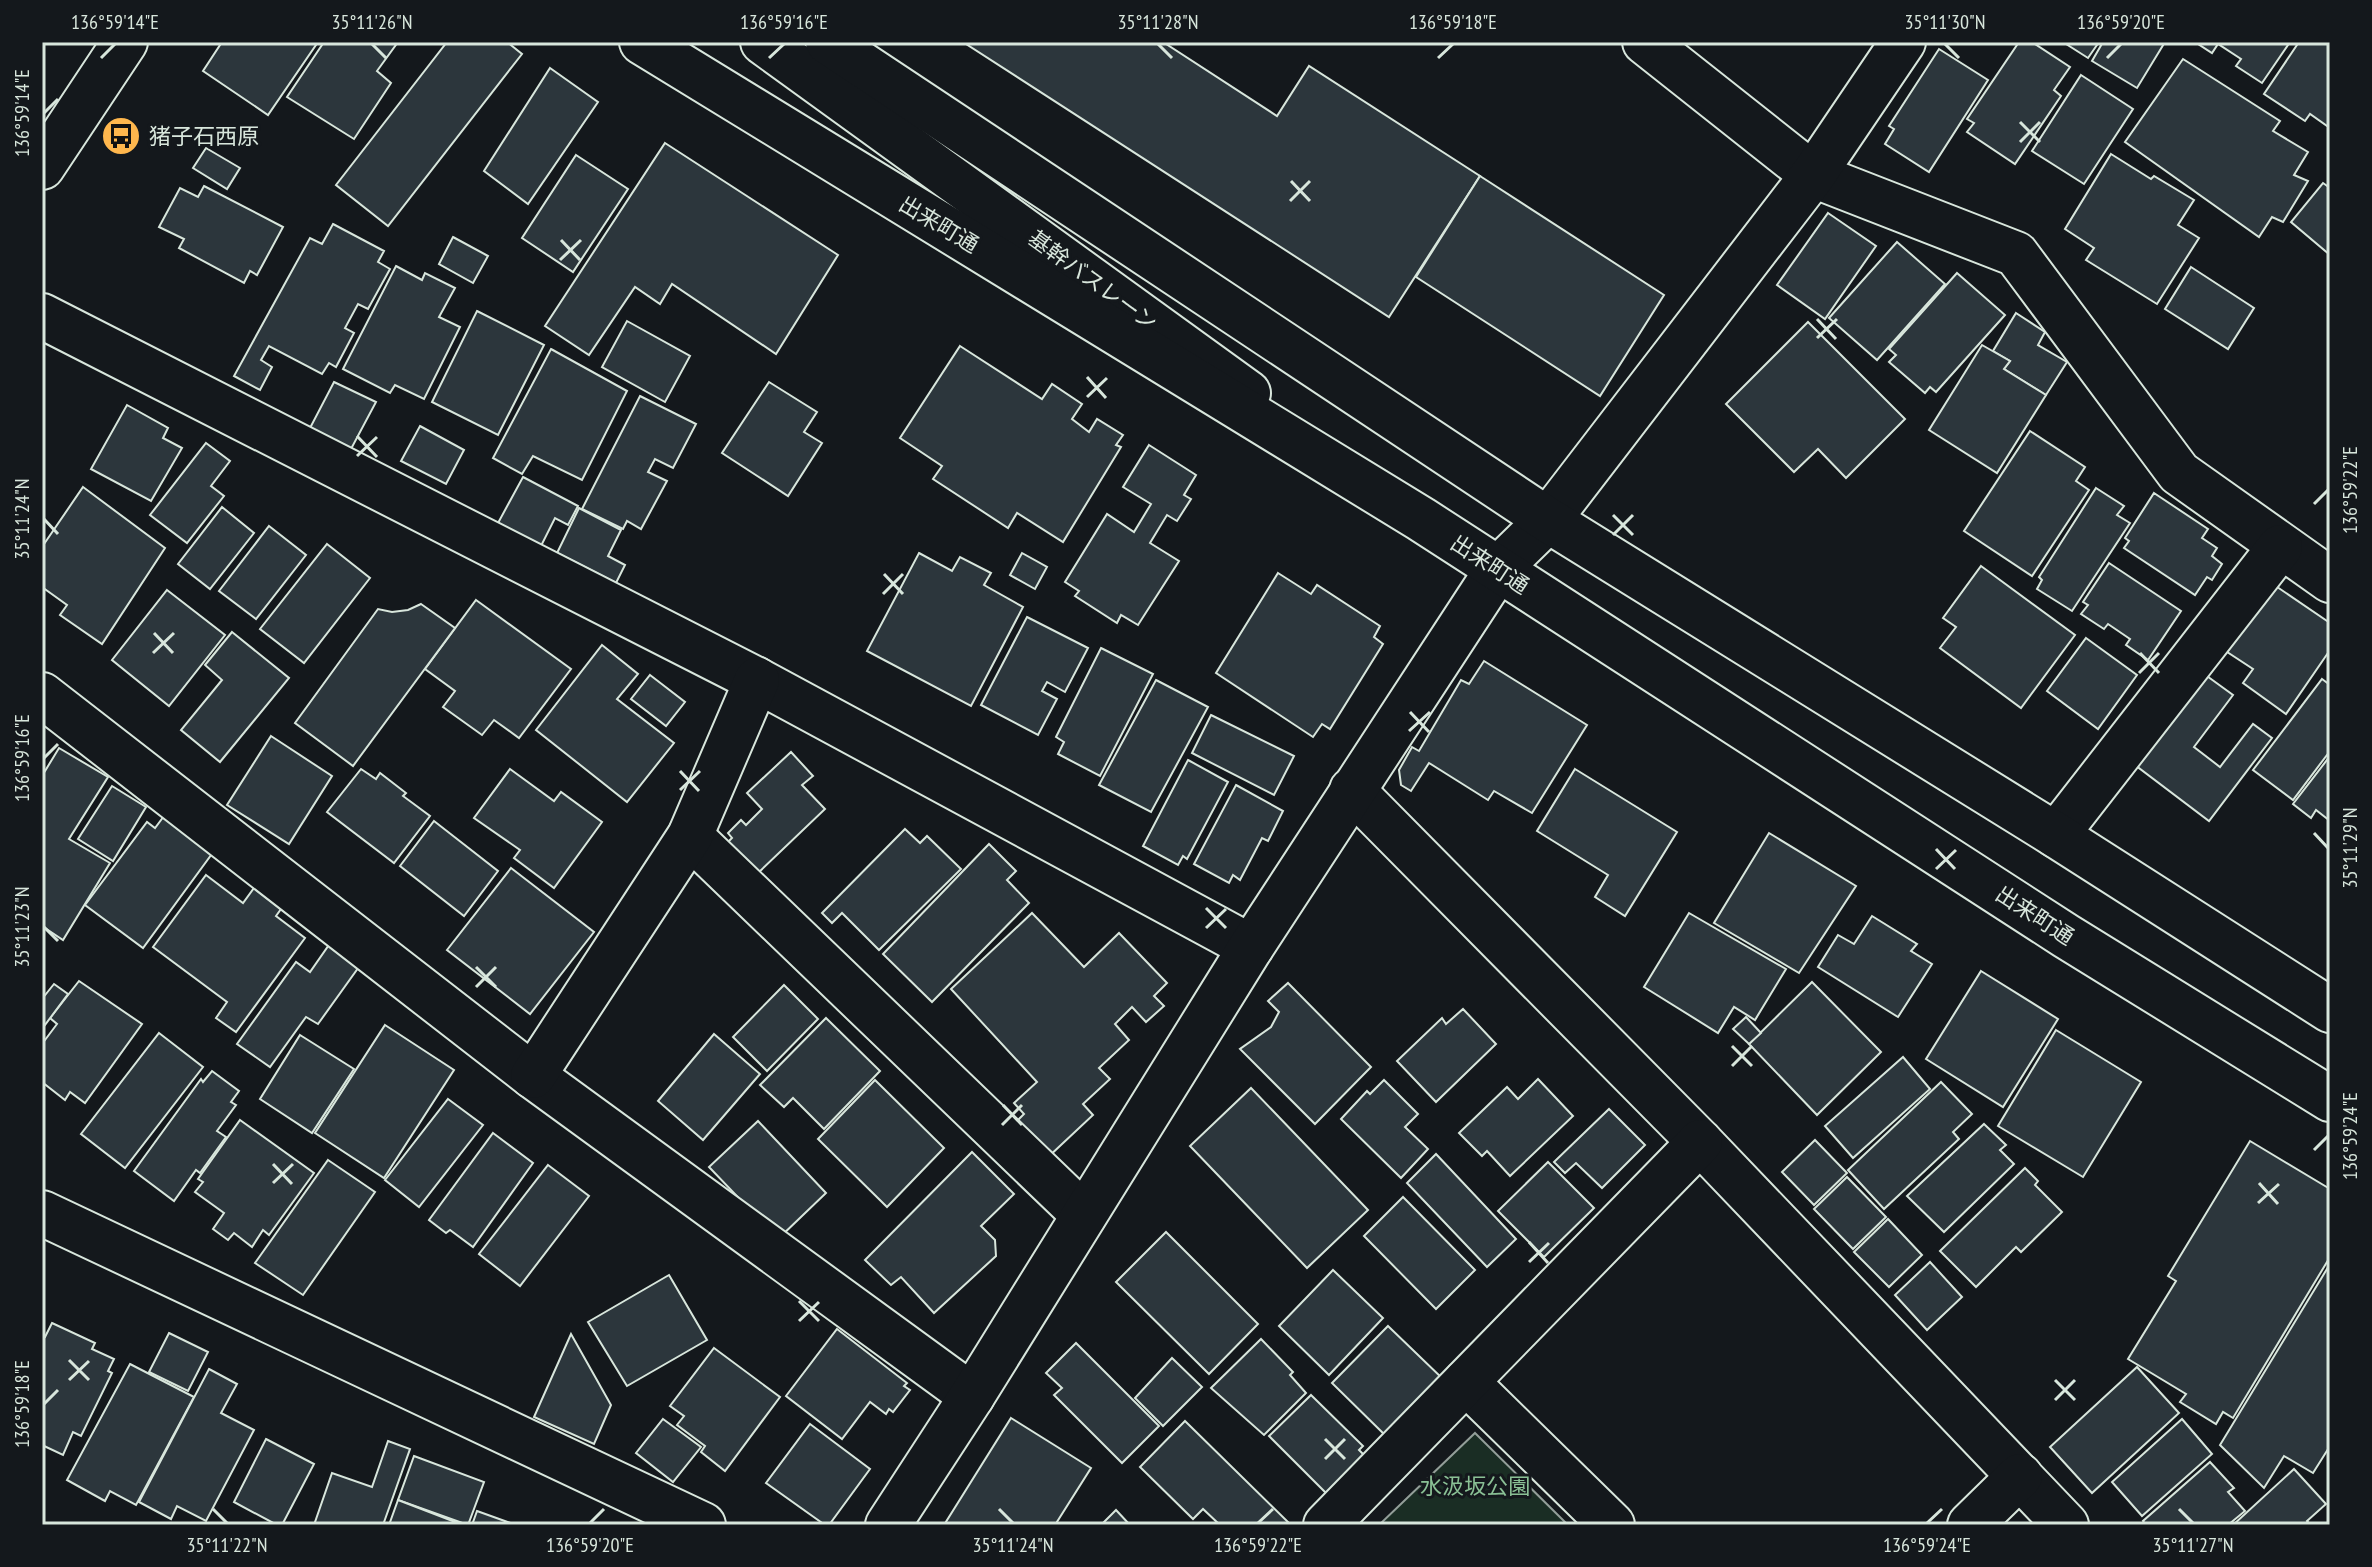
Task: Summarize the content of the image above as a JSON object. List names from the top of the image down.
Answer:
{
  "streets": {
    "street": ["出来町通", "基幹バスレーン"]
  },
  "crossings": [
    ["出来町通", "基幹バスレーン"]
  ],
  "parks": ["水汲坂公園"],
  "places": {
    "bus stop": ["猪子石西原"]
  },
  "coordinates": [
    "136°59'14\"E",
    "35°11'26\"N",
    "136°59'16\"E",
    "35°11'28\"N",
    "136°59'18\"E",
    "35°11'30\"N",
    "136°59'20\"E",
    "136°59'22\"E",
    "35°11'24\"N",
    "35°11'29\"N",
    "35°11'23\"N",
    "136°59'24\"E",
    "35°11'22\"N",
    "35°11'27\"N"
  ]
}
